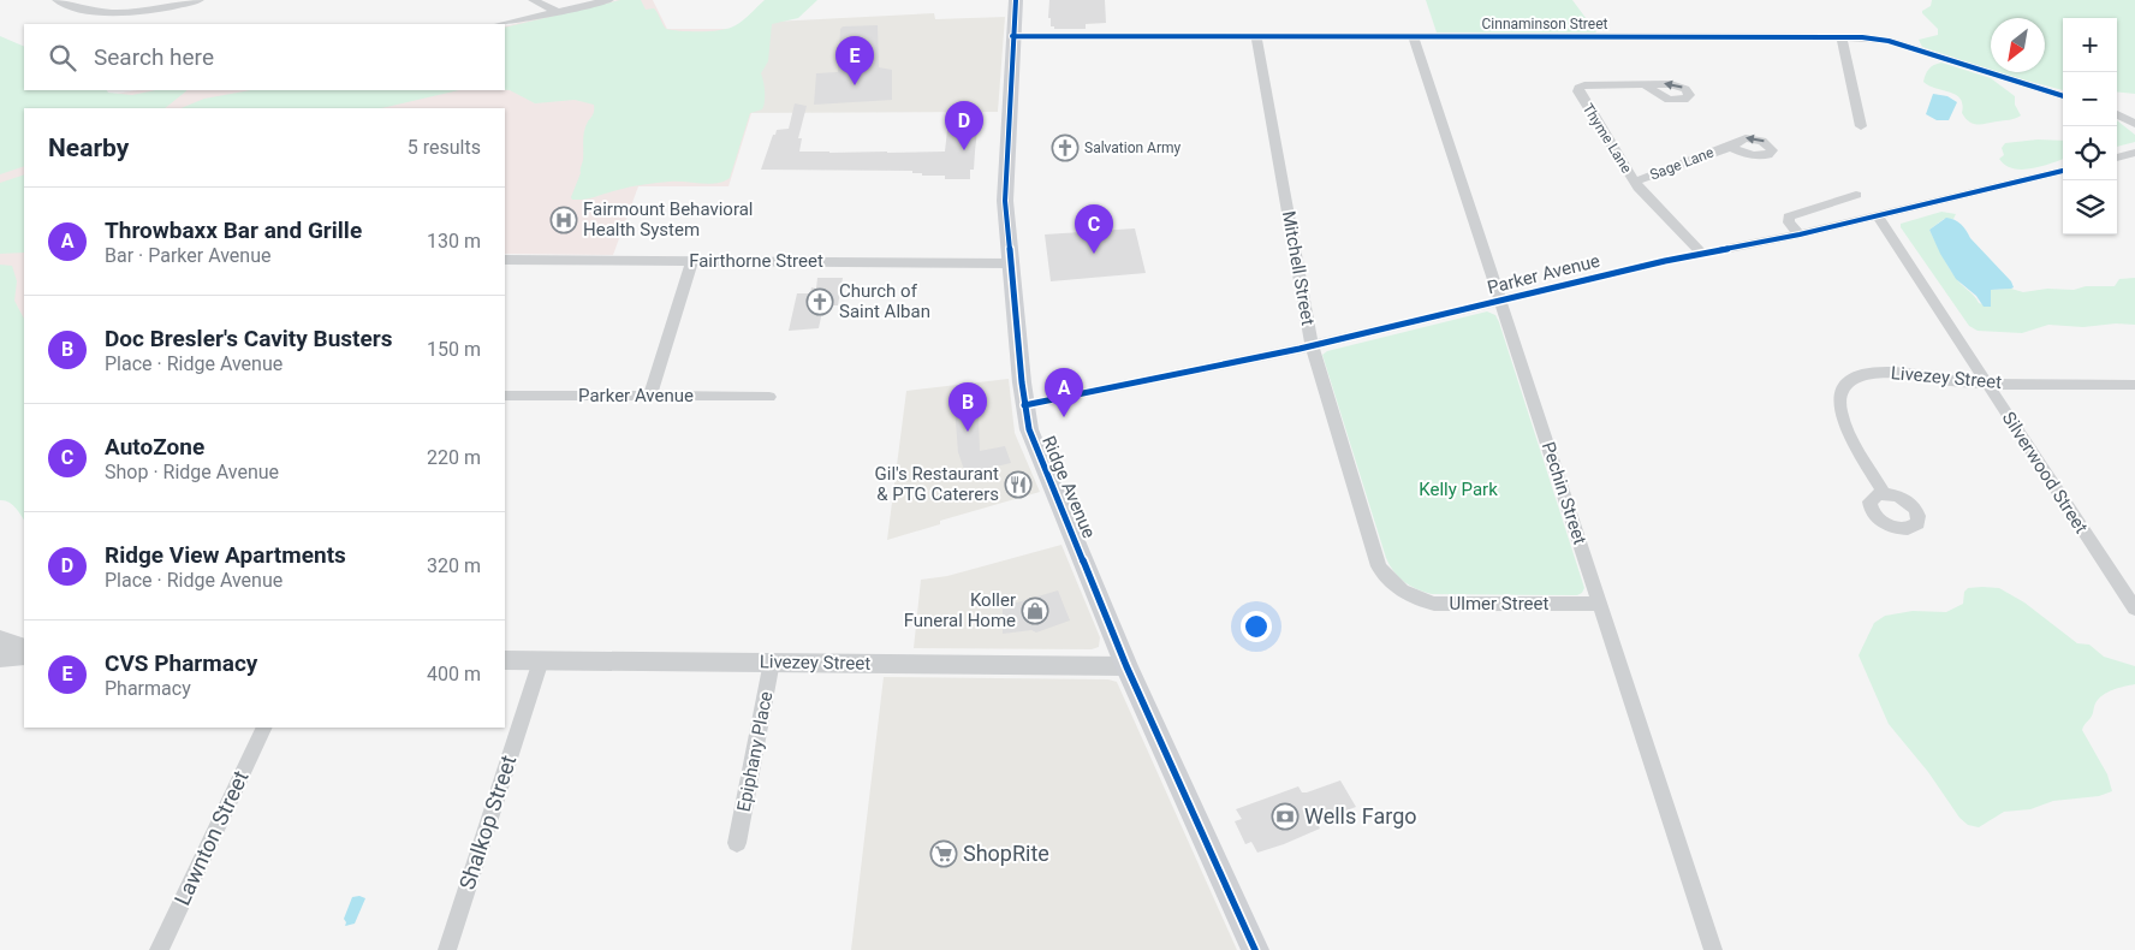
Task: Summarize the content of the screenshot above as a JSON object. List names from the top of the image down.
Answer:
{
  "streets": {
    "main road": ["Ridge Avenue"],
    "street": [
      "Cinnaminson Street",
      "Thyme Lane",
      "Sage Lane",
      "Fairthorne Street",
      "Mitchell Street",
      "Parker Avenue",
      "Livezey Street",
      "Silverwood Street",
      "Pechin Street",
      "Ulmer Street",
      "Epiphany Place",
      "Shalkop Street",
      "Lawnton Street"
    ]
  },
  "crossings": [
    ["Cinnaminson Street", "Mitchell Street"],
    ["Cinnaminson Street", "Ridge Avenue"],
    ["Cinnaminson Street", "Pechin Street"],
    ["Thyme Lane", "Sage Lane"],
    ["Fairthorne Street", "Ridge Avenue"],
    ["Mitchell Street", "Parker Avenue"],
    ["Mitchell Street", "Ulmer Street"],
    ["Parker Avenue", "Silverwood Street"],
    ["Parker Avenue", "Ridge Avenue"],
    ["Parker Avenue", "Pechin Street"],
    ["Livezey Street", "Silverwood Street"],
    ["Livezey Street", "Ridge Avenue"],
    ["Livezey Street", "Epiphany Place"],
    ["Livezey Street", "Shalkop Street"],
    ["Pechin Street", "Ulmer Street"]
  ],
  "parks": ["Kelly Park"],
  "places": {
    "church": ["Salvation Army", "Church of Saint Alban"],
    "hospital": ["Fairmount Behavioral Health System"],
    "restaurant": ["Gil's Restaurant & PTG Caterers"],
    "shop": ["Koller Funeral Home"],
    "bank": ["Wells Fargo"],
    "supermarket": ["ShopRite"]
  },
  "north": "bottom left",
  "page": {
    "map_buttons": ["+", "−"],
    "search": "Search here",
    "pins": [
      "E",
      "D",
      "C",
      "A",
      "B"
    ],
    "heading": ["Nearby", "5 results"],
    "list": [
      {
        "mark": "A",
        "name": "Throwbaxx Bar and Grille",
        "note": "Bar · Parker Avenue",
        "value": "130 m"
      },
      {
        "mark": "B",
        "name": "Doc Bresler's Cavity Busters",
        "note": "Place · Ridge Avenue",
        "value": "150 m"
      },
      {
        "mark": "C",
        "name": "AutoZone",
        "note": "Shop · Ridge Avenue",
        "value": "220 m"
      },
      {
        "mark": "D",
        "name": "Ridge View Apartments",
        "note": "Place · Ridge Avenue",
        "value": "320 m"
      },
      {
        "mark": "E",
        "name": "CVS Pharmacy",
        "note": "Pharmacy",
        "value": "400 m"
      }
    ]
  }
}
